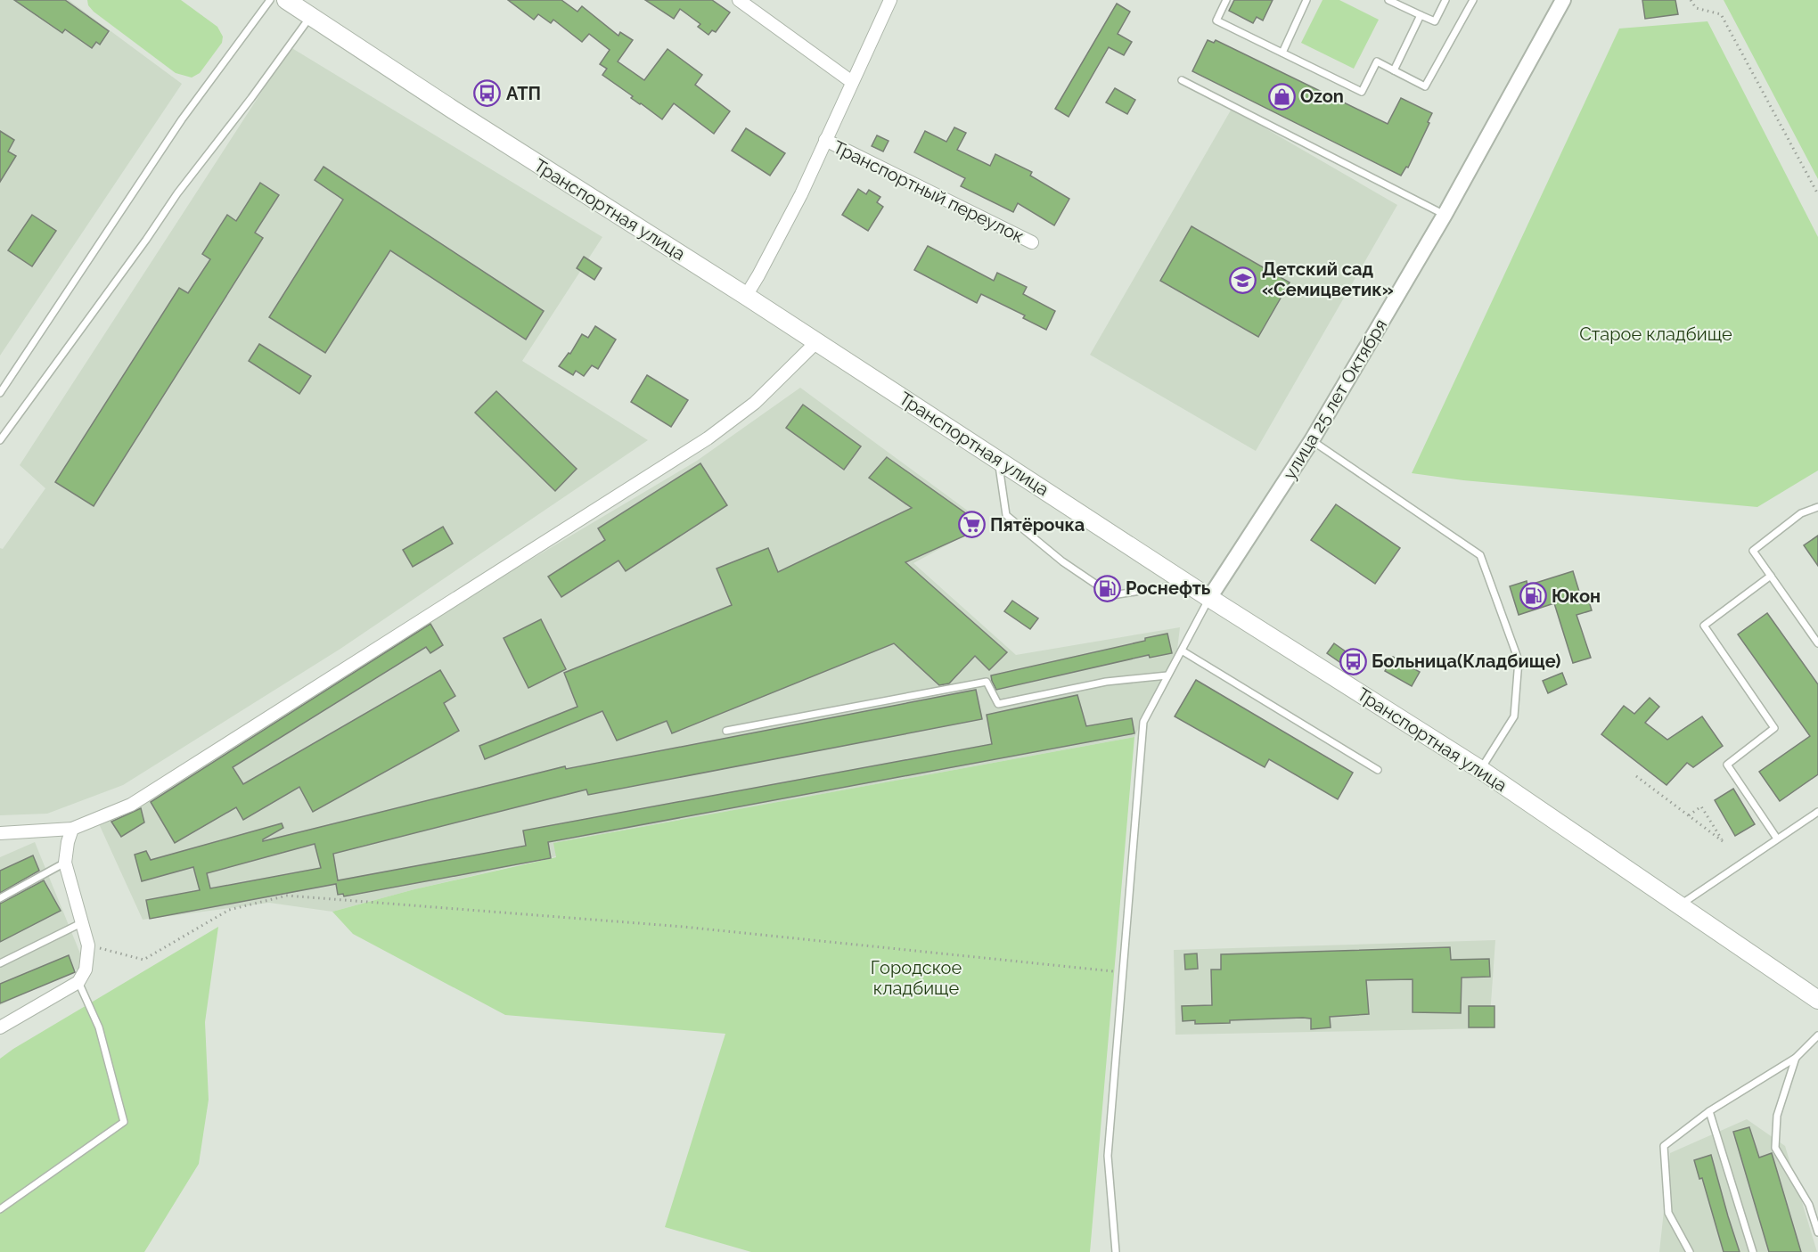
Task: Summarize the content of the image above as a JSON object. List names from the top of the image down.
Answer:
{
  "streets": {
    "main road": ["Транспортная улица"],
    "street": ["Транспортный переулок", "улица 25 лет Октября"]
  },
  "crossings": [
    ["Транспортная улица", "улица 25 лет Октября"]
  ],
  "parks": ["Старое кладбище", "Городское кладбище"],
  "places": {
    "bus stop": ["АТП", "Больница(Кладбище)"],
    "shop": ["Ozon"],
    "school or university": ["Детский сад «Семицветик»"],
    "supermarket": ["Пятёрочка"],
    "fuel station": ["Роснефть", "Юкон"]
  }
}
